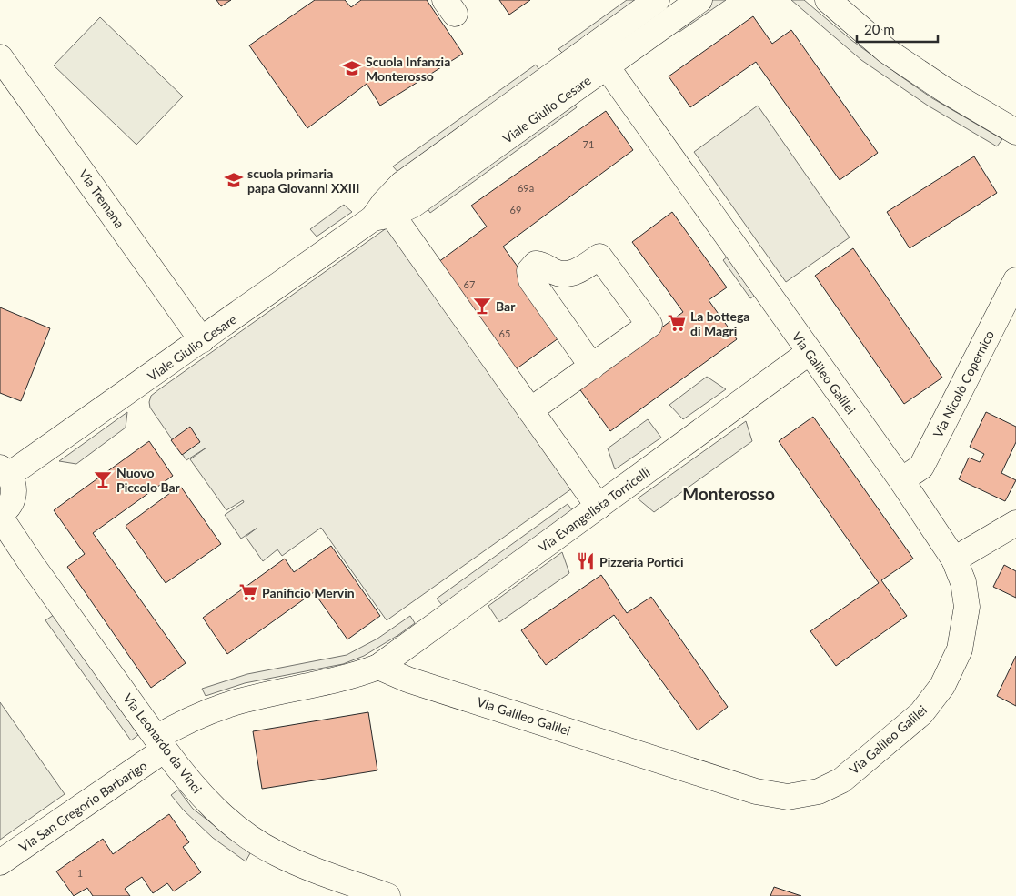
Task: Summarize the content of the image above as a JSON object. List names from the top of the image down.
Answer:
{
  "streets": {
    "street": [
      "Viale Giulio Cesare",
      "Via Tremana",
      "Via Galileo Galilei",
      "Via Nicolò Copernico",
      "Via Evangelista Torricelli",
      "Via Leonardo da Vinci",
      "Via San Gregorio Barbarigo"
    ]
  },
  "crossings": [
    ["Viale Giulio Cesare", "Via Tremana"],
    ["Viale Giulio Cesare", "Via Galileo Galilei"],
    ["Viale Giulio Cesare", "Via Leonardo da Vinci"],
    ["Via Galileo Galilei", "Via Nicolò Copernico"],
    ["Via Galileo Galilei", "Via Evangelista Torricelli"],
    ["Via Leonardo da Vinci", "Via San Gregorio Barbarigo"]
  ],
  "districts": ["Monterosso"],
  "places": {
    "school or university": ["Scuola Infanzia Monterosso", "scuola primaria papa Giovanni XXIII"],
    "bar": ["Bar", "Nuovo Piccolo Bar"],
    "supermarket": ["La bottega di Magri", "Panificio Mervin"],
    "restaurant": ["Pizzeria Portici"]
  },
  "house_numbers": [
    "71",
    "69a",
    "69",
    "67",
    "65",
    "1"
  ],
  "scale_bar": "20 m"
}
